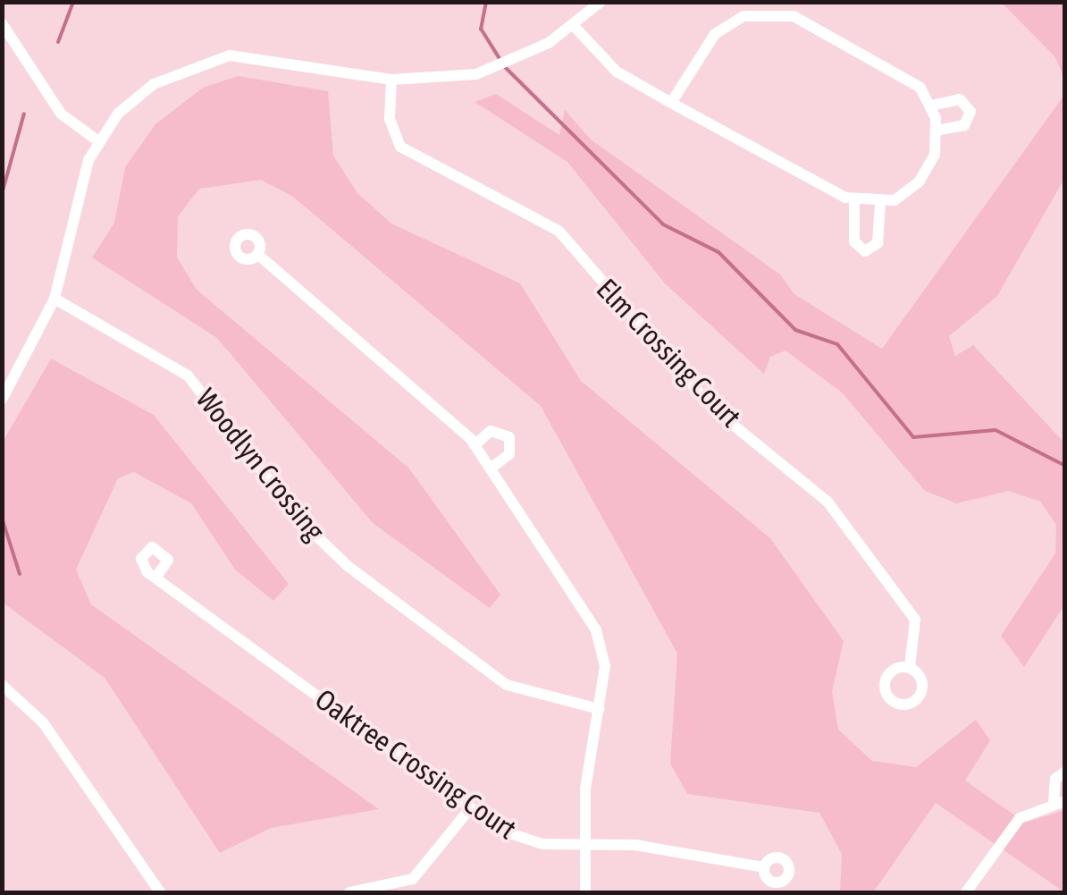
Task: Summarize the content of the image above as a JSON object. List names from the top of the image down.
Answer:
{
  "streets": {
    "street": ["Elm Crossing Court", "Woodlyn Crossing", "Oaktree Crossing Court"]
  }
}
